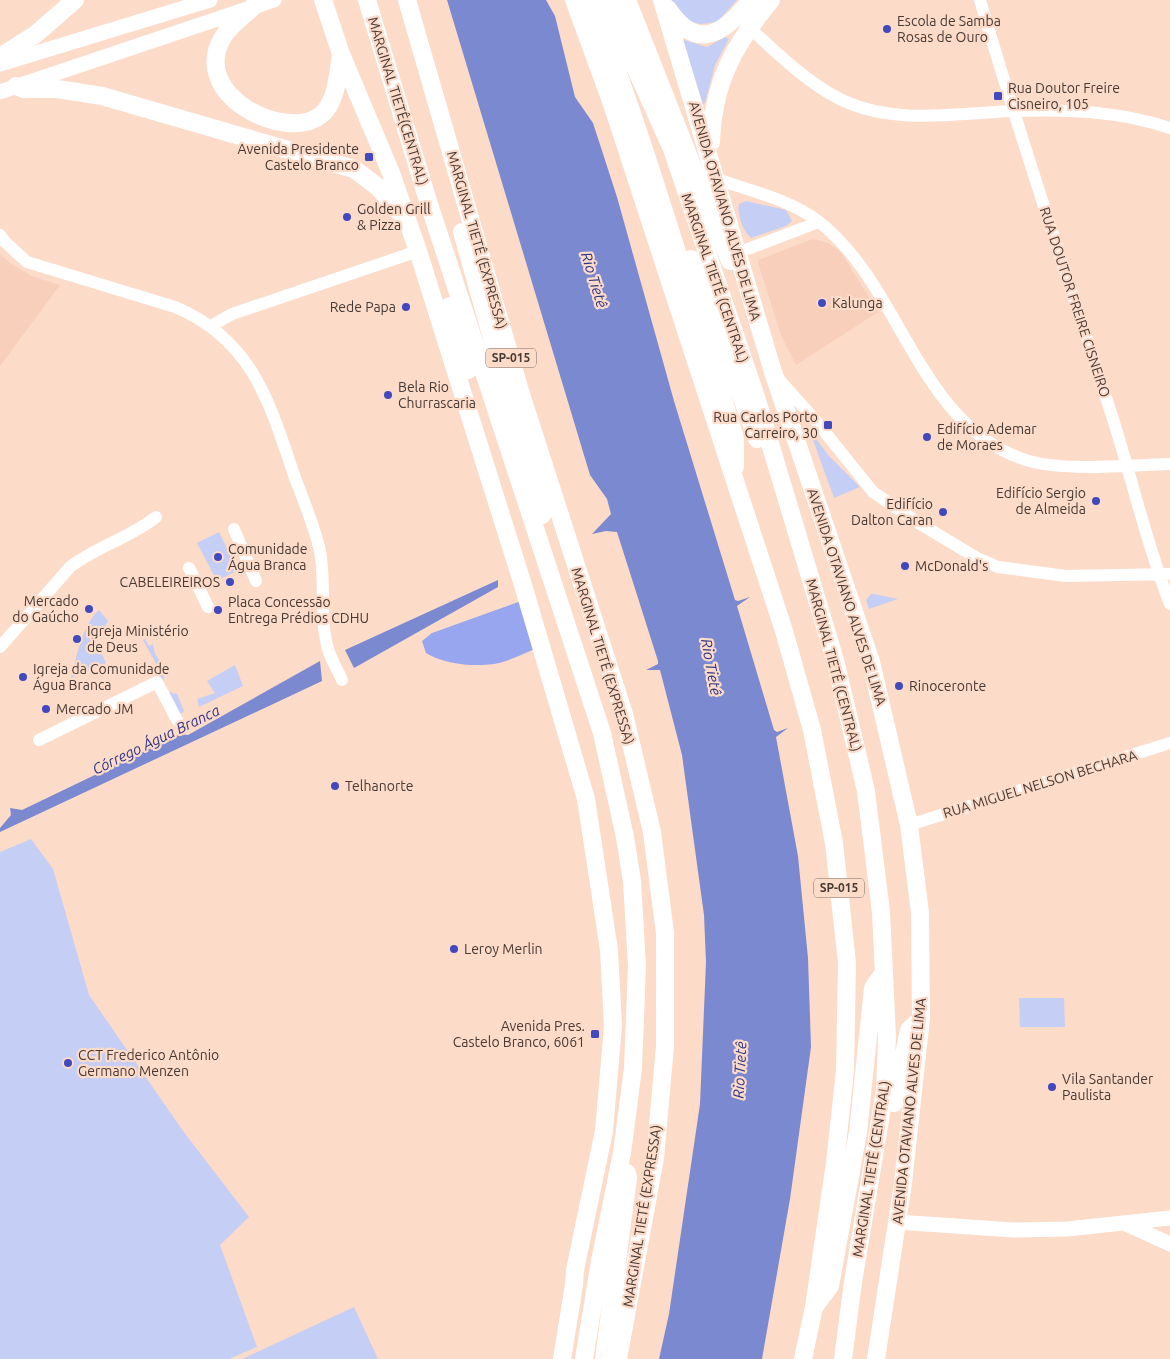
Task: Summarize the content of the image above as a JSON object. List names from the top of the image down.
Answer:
{
  "streets": {
    "highway": [
      "MARGINAL TIETÊ(CENTRAL)",
      "AVENIDA OTAVIANO ALVES DE LIMA",
      "MARGINAL TIETÊ (EXPRESSA)",
      "MARGINAL TIETÊ (CENTRAL)",
      "SP-015"
    ],
    "street": ["RUA DOUTOR FREIRE CISNEIRO", "RUA MIGUEL NELSON BECHARA"]
  },
  "crossings": [
    ["AVENIDA OTAVIANO ALVES DE LIMA", "RUA MIGUEL NELSON BECHARA"],
    ["MARGINAL TIETÊ (CENTRAL)", "SP-015"]
  ],
  "water": ["Rio Tietê", "Córrego Água Branca"],
  "places": {
    "other": [
      "Escola de Samba Rosas de Ouro",
      "Golden Grill & Pizza",
      "Kalunga",
      "Rede Papa",
      "Bela Rio Churrascaria",
      "Edifício Ademar de Moraes",
      "Edifício Sergio de Almeida",
      "Edifício Dalton Caran",
      "Comunidade Água Branca",
      "McDonald's",
      "CABELEIREIROS",
      "Mercado do Gaúcho",
      "Placa Concessão Entrega Prédios CDHU",
      "Igreja Ministério de Deus",
      "Igreja da Comunidade Água Branca",
      "Rinoceronte",
      "Mercado JM",
      "Telhanorte",
      "Leroy Merlin",
      "CCT Frederico Antônio Germano Menzen",
      "Vila Santander Paulista"
    ],
    "transit": [
      "Rua Doutor Freire Cisneiro, 105",
      "Avenida Presidente Castelo Branco",
      "Rua Carlos Porto Carreiro, 30",
      "Avenida Pres. Castelo Branco, 6061"
    ]
  }
}
